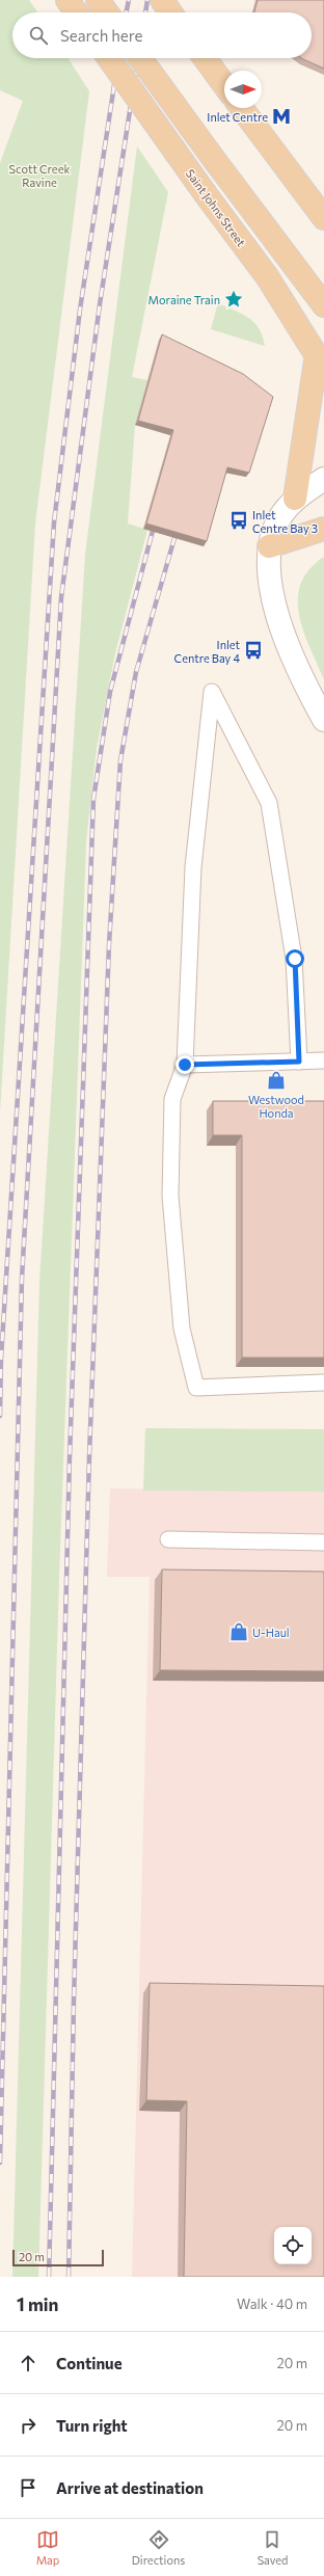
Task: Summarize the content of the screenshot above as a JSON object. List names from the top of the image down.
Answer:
{
  "streets": {
    "main road": ["Saint Johns Street"]
  },
  "parks": ["Scott Creek Ravine"],
  "places": {
    "metro station": ["Inlet Centre"],
    "place": ["Moraine Train"],
    "bus stop": ["Inlet Centre Bay 3", "Inlet Centre Bay 4"],
    "shop": ["Westwood Honda", "U-Haul"]
  },
  "scale_bar": "20 m",
  "north": "right",
  "page": {
    "search": "Search here",
    "scale": "20 m",
    "heading": ["1 min", "Walk · 40 m"],
    "list": [
      ["Continue", "20 m"],
      ["Turn right", "20 m"],
      "Arrive at destination"
    ],
    "nav": ["Map", "Directions", "Saved"]
  }
}
